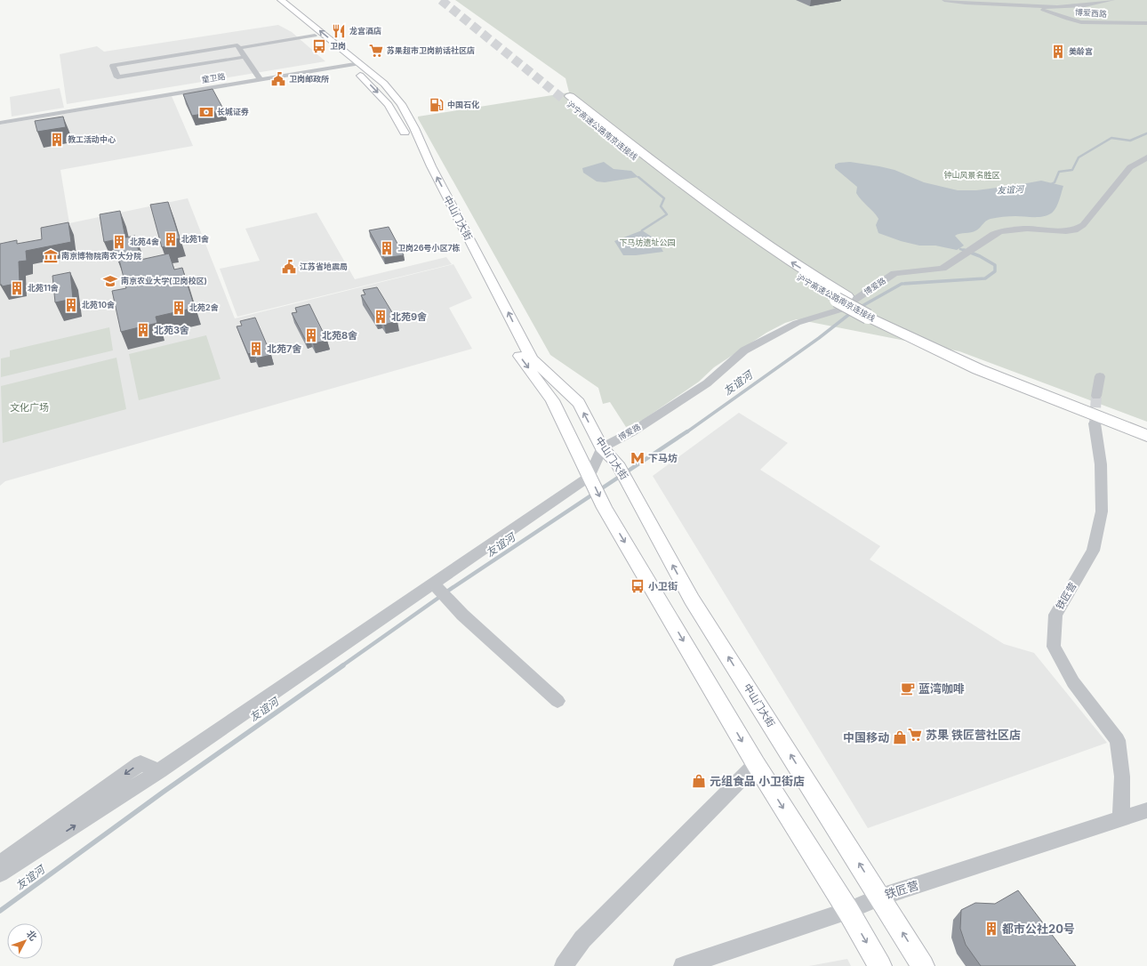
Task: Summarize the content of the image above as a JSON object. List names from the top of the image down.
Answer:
{
  "streets": {
    "highway": ["沪宁高速公路南京连接线"],
    "main road": ["中山门大街"],
    "street": [
      "博爱西路",
      "童卫路",
      "博爱路",
      "铁匠营"
    ]
  },
  "crossings": [
    ["童卫路", "中山门大街"],
    ["中山门大街", "博爱路"],
    ["中山门大街", "铁匠营"]
  ],
  "water": ["友谊河"],
  "parks": ["钟山风景名胜区", "下马坊遗址公园", "文化广场"],
  "places": {
    "restaurant": ["龙宫酒店"],
    "bus stop": ["卫岗", "小卫街"],
    "supermarket": ["苏果超市卫岗前话社区店", "苏果 铁匠营社区店"],
    "building": [
      "美龄宫",
      "教工活动中心",
      "北苑1舍",
      "北苑4舍",
      "卫岗26号小区7栋",
      "北苑11舍",
      "北苑10舍",
      "北苑2舍",
      "北苑9舍",
      "北苑3舍",
      "北苑8舍",
      "北苑7舍",
      "都市公社20号"
    ],
    "public building": ["卫岗邮政所", "江苏省地震局"],
    "fuel station": ["中国石化"],
    "bank": ["长城证券"],
    "museum": ["南京博物院南农大分院"],
    "school or university": ["南京农业大学(卫岗校区)"],
    "metro station": ["下马坊"],
    "cafe": ["蓝湾咖啡"],
    "shop": ["中国移动", "元组食品 小卫街店"]
  },
  "north": "top right"
}
